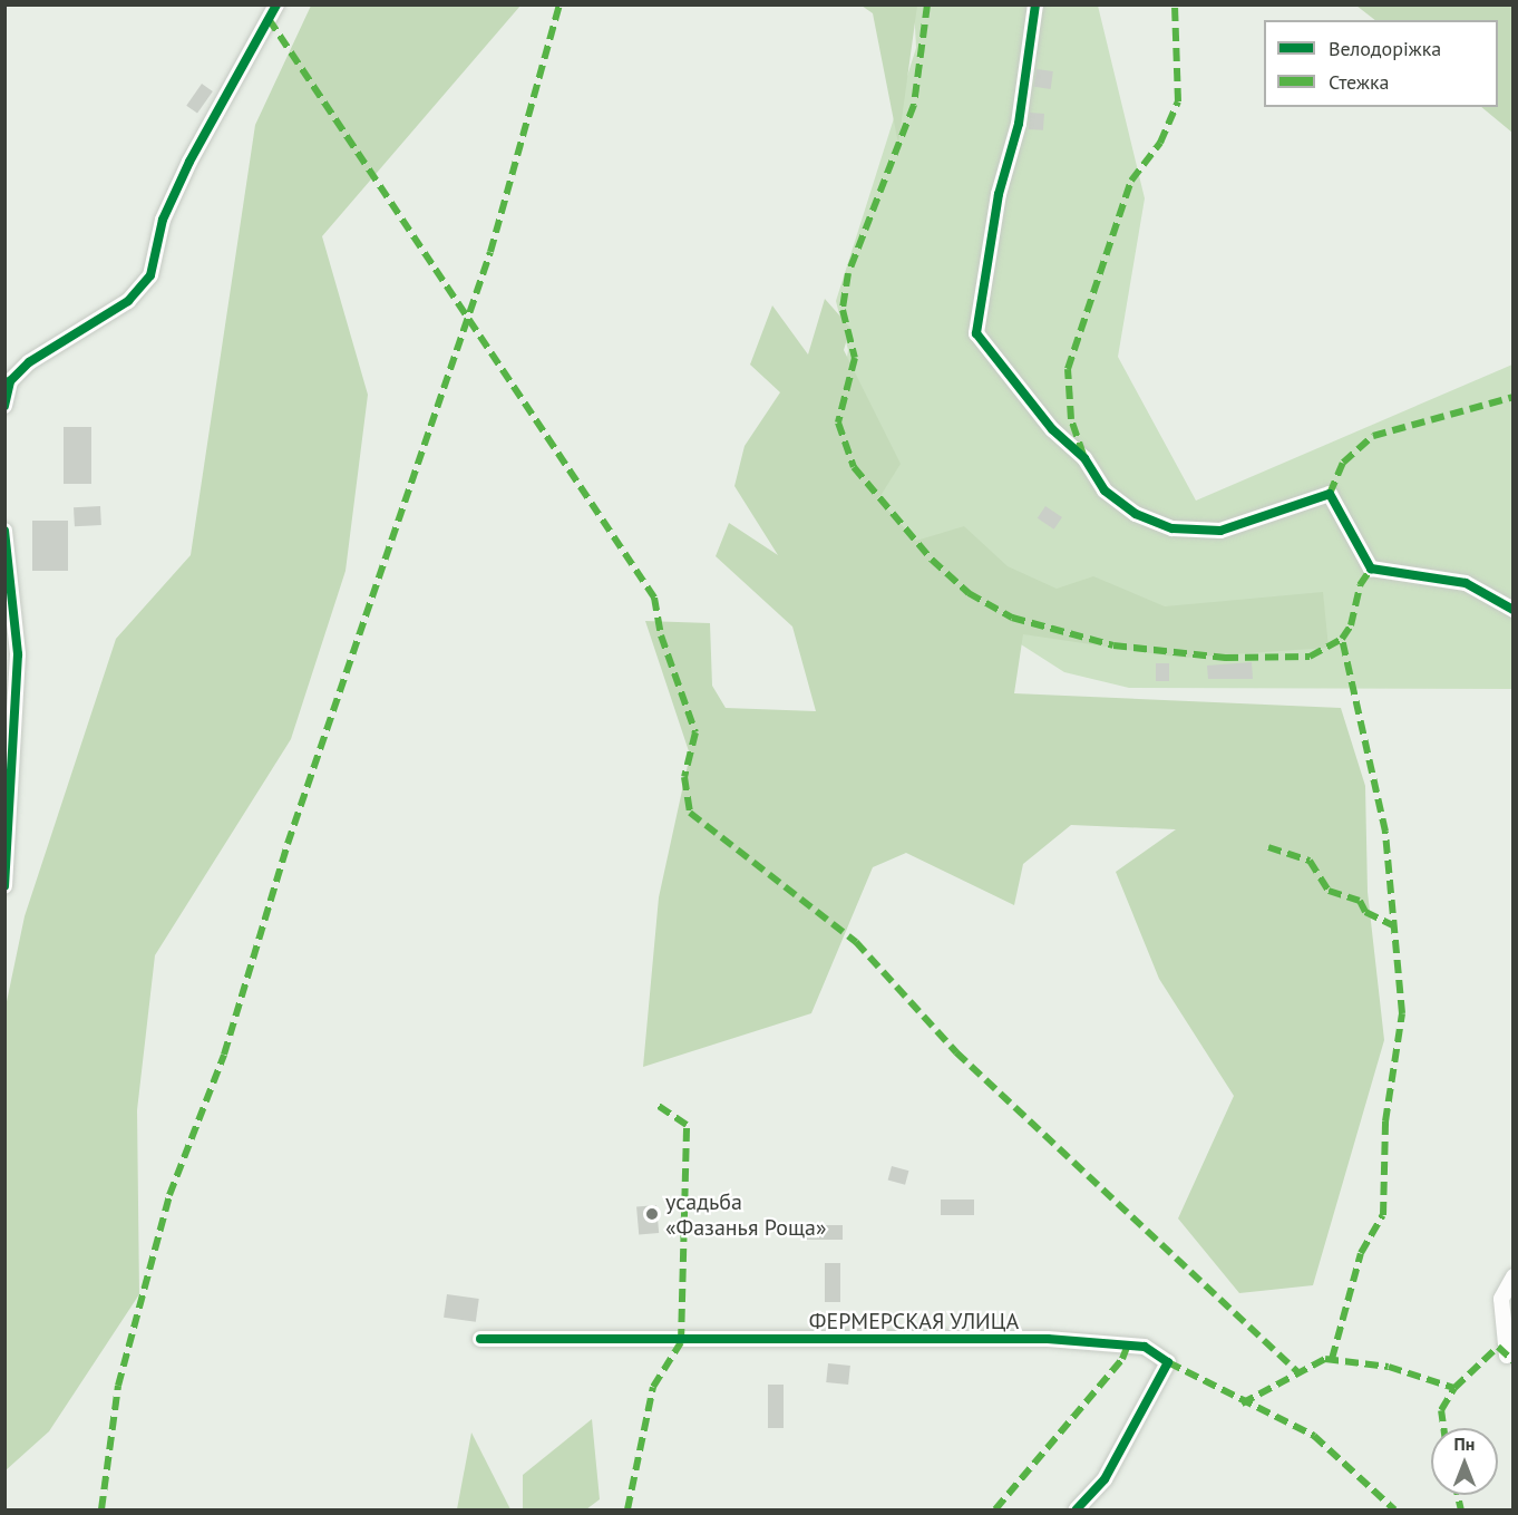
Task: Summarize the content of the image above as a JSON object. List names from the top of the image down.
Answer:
{
  "streets": {
    "street": ["ФЕРМЕРСКАЯ УЛИЦА"]
  },
  "places": ["усадьба «Фазанья Роща»"],
  "legend": ["Велодоріжка", "Стежка"],
  "north": "top"
}
